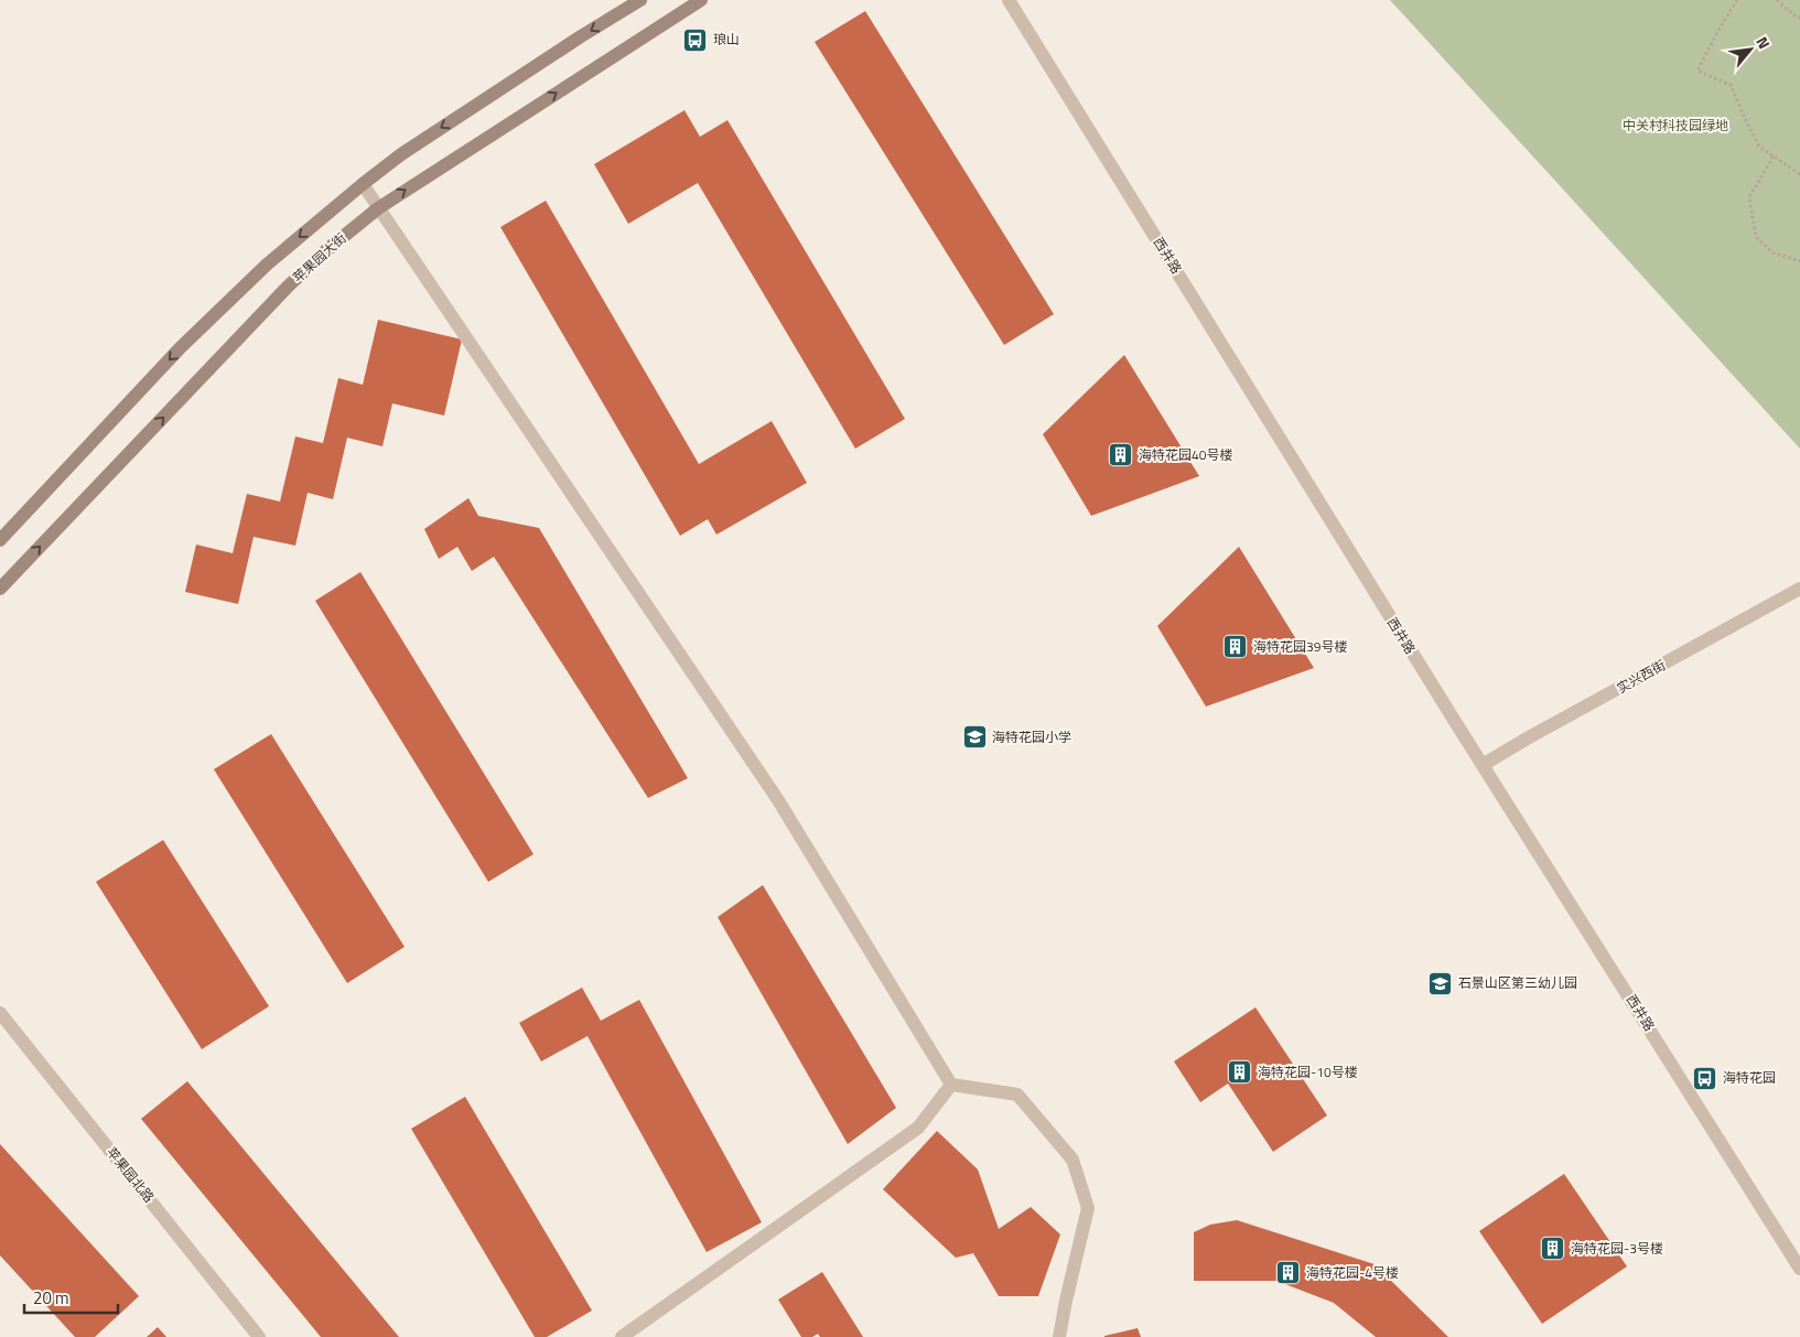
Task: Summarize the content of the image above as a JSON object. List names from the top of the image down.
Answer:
{
  "streets": {
    "main road": ["苹果园大街"],
    "street": ["西井路", "实兴西街", "苹果园北路"]
  },
  "crossings": [
    ["西井路", "实兴西街"]
  ],
  "parks": ["中关村科技园绿地"],
  "places": {
    "bus stop": ["琅山", "海特花园"],
    "building": [
      "海特花园40号楼",
      "海特花园39号楼",
      "海特花园-10号楼",
      "海特花园-3号楼",
      "海特花园-4号楼"
    ],
    "school or university": ["海特花园小学", "石景山区第三幼儿园"]
  },
  "scale_bar": "20 m",
  "north": "top right"
}
